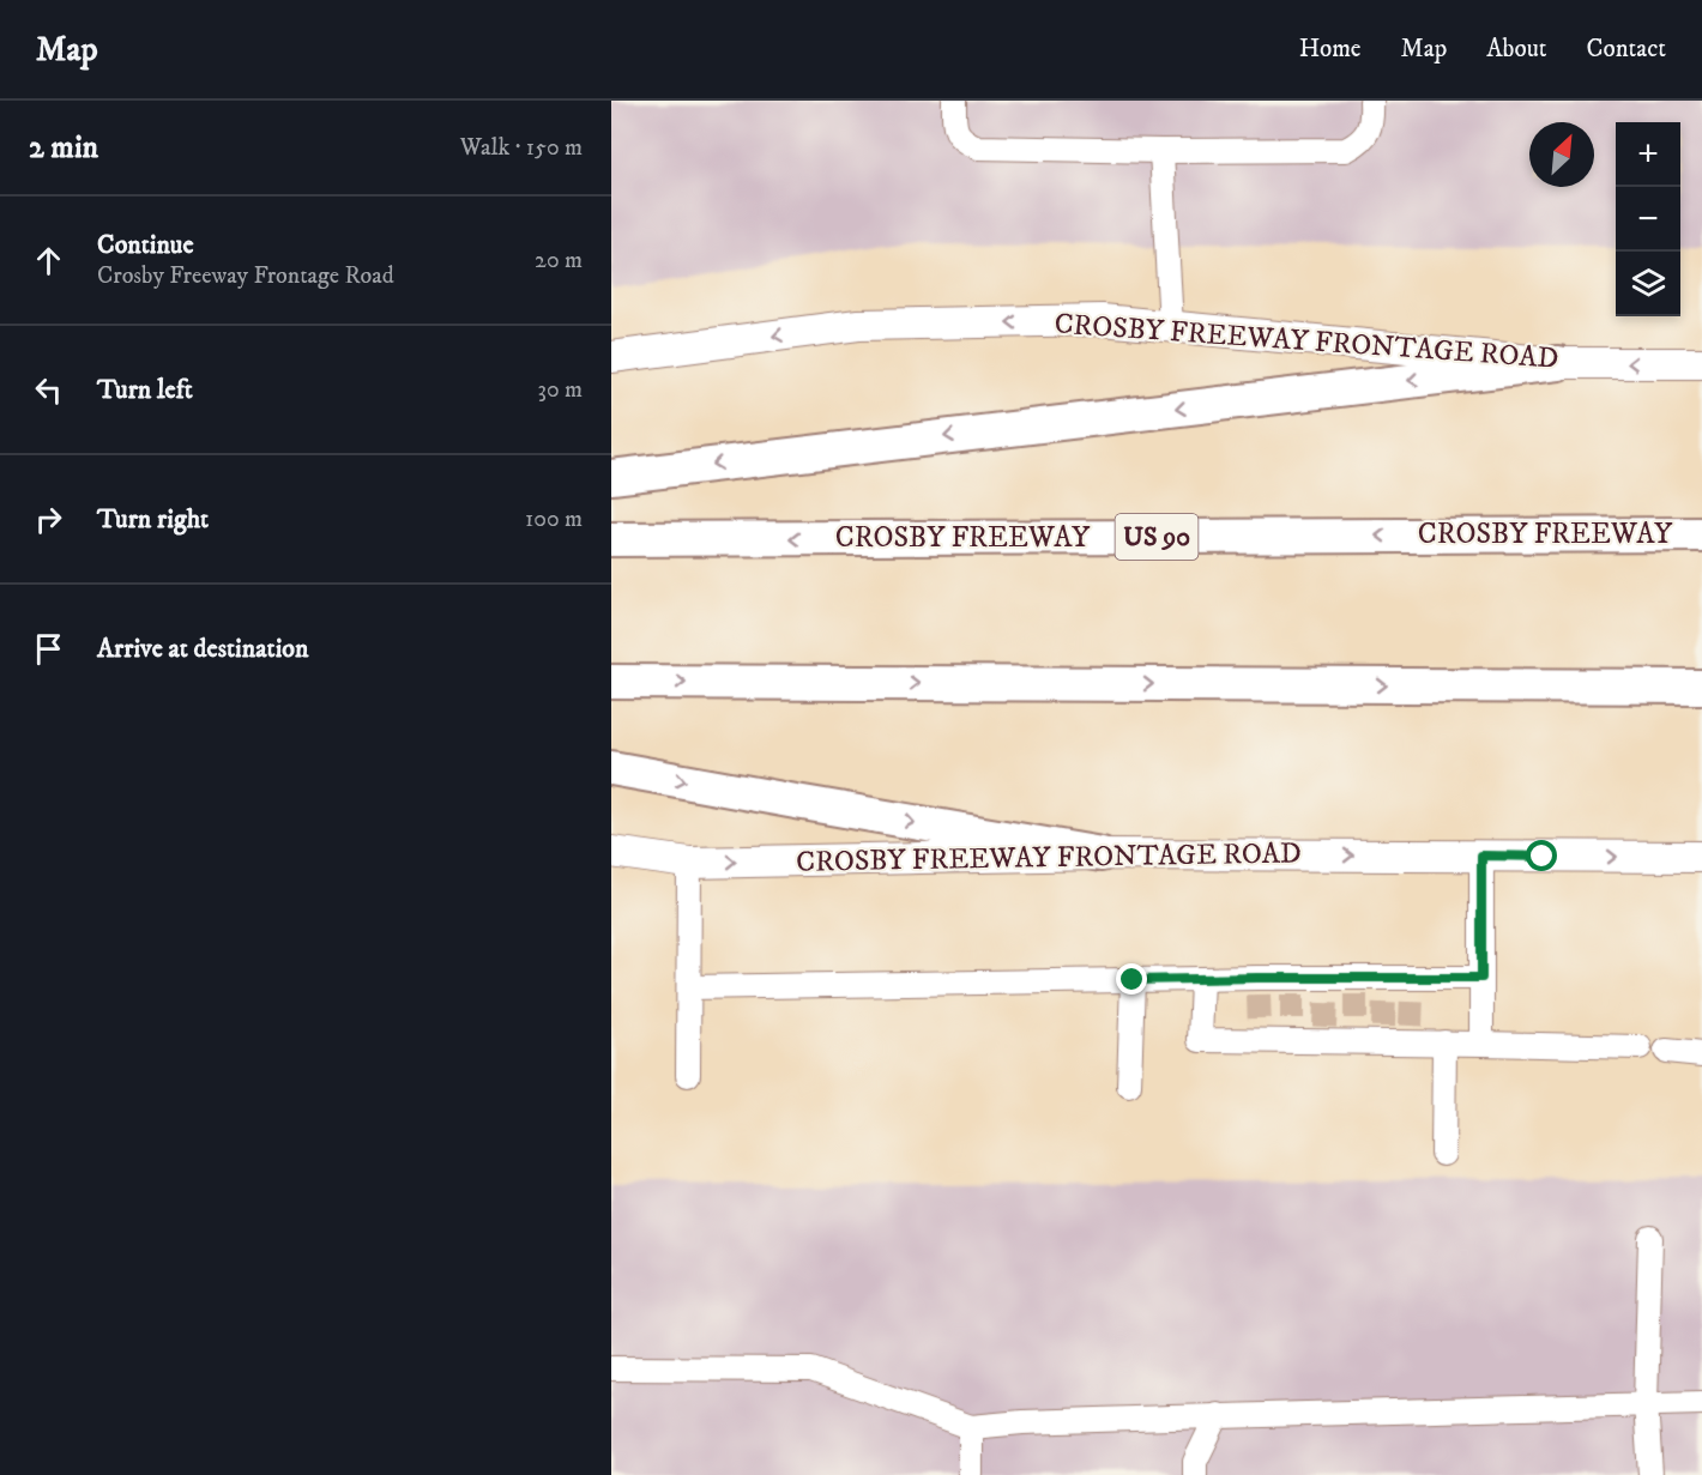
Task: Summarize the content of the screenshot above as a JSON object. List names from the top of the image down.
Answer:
{
  "streets": {
    "highway": ["CROSBY FREEWAY", "US 90"],
    "main road": ["CROSBY FREEWAY FRONTAGE ROAD"]
  },
  "north": "top right",
  "page": {
    "header": "Map",
    "nav": [
      "Home",
      "Map",
      "About",
      "Contact"
    ],
    "heading": ["2 min", "Walk · 150 m"],
    "map_buttons": ["+", "−"],
    "list": [
      ["Continue", "Crosby Freeway Frontage Road", "20 m"],
      ["Turn left", "30 m"],
      ["Turn right", "100 m"],
      "Arrive at destination"
    ]
  }
}
